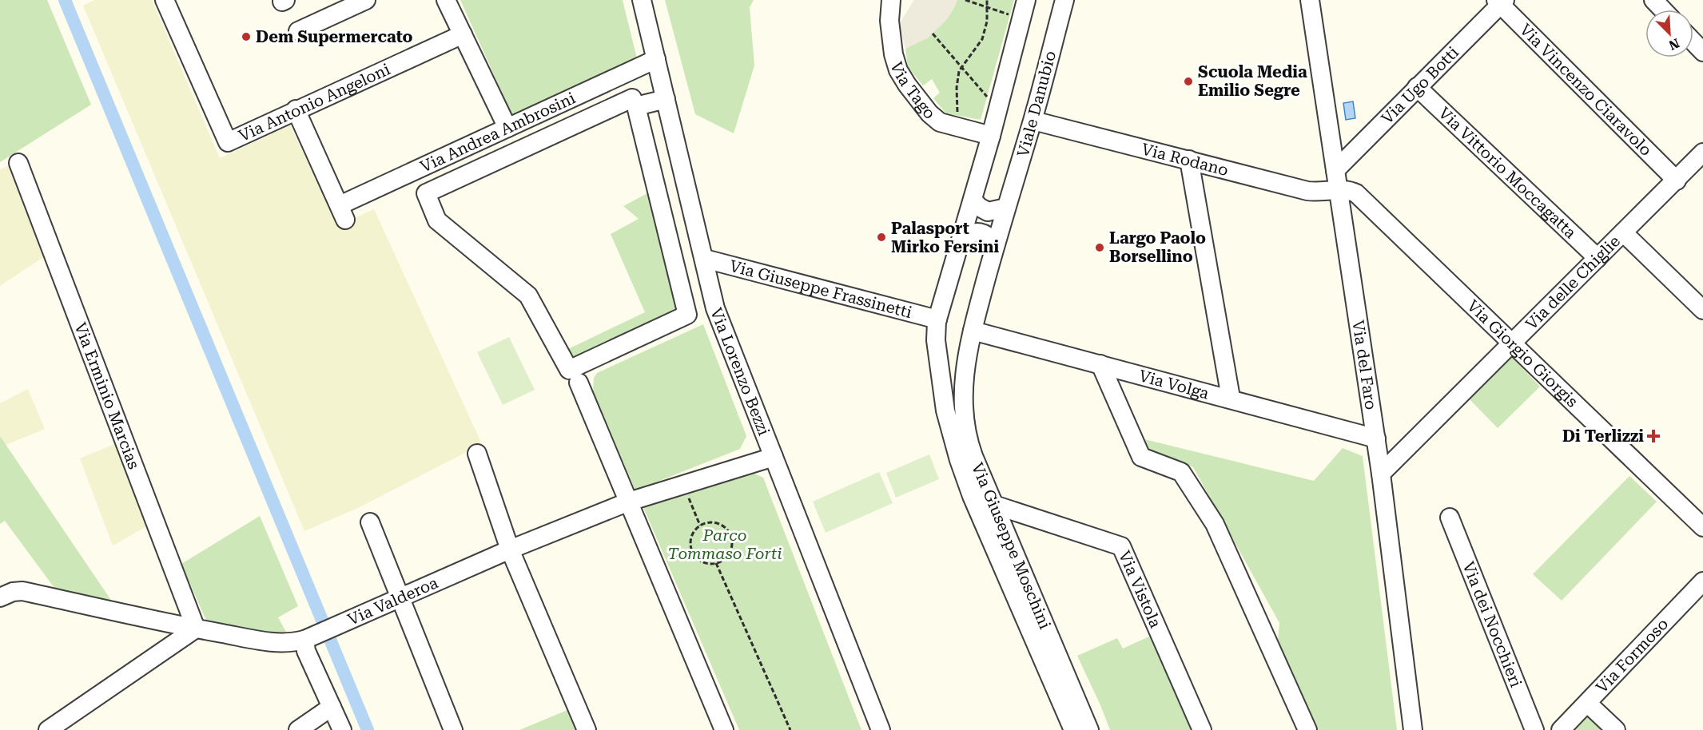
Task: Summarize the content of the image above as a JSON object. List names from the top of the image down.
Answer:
{
  "streets": {
    "street": [
      "Via Ugo Botti",
      "Via Tago",
      "Via Vincenzo Ciaravolo",
      "Via Antonio Angeloni",
      "Viale Danubio",
      "Via Andrea Ambrosini",
      "Via Rodano",
      "Via Vittorio Moccagatta",
      "Via delle Chiglie",
      "Via Giuseppe Frassinetti",
      "Via Giorgio Giorgis",
      "Via del Faro",
      "Via Lorenzo Bezzi",
      "Via Volga",
      "Via Erminio Marcias",
      "Via Giuseppe Moschini",
      "Via Vistola",
      "Via Valderoa",
      "Via dei Nocchieri",
      "Via Formoso"
    ]
  },
  "crossings": [
    ["Via Ugo Botti", "Via Vincenzo Ciaravolo"],
    ["Via Ugo Botti", "Via Vittorio Moccagatta"],
    ["Via Ugo Botti", "Via del Faro"],
    ["Via Vincenzo Ciaravolo", "Via delle Chiglie"],
    ["Via Antonio Angeloni", "Via Andrea Ambrosini"],
    ["Viale Danubio", "Via Rodano"],
    ["Viale Danubio", "Via Volga"],
    ["Viale Danubio", "Via Giuseppe Moschini"],
    ["Via Andrea Ambrosini", "Via Lorenzo Bezzi"],
    ["Via Rodano", "Via Giorgio Giorgis"],
    ["Via Rodano", "Via del Faro"],
    ["Via Vittorio Moccagatta", "Via delle Chiglie"],
    ["Via delle Chiglie", "Via Giorgio Giorgis"],
    ["Via delle Chiglie", "Via del Faro"],
    ["Via Giuseppe Frassinetti", "Via Lorenzo Bezzi"],
    ["Via Giorgio Giorgis", "Via del Faro"],
    ["Via del Faro", "Via Volga"],
    ["Via Lorenzo Bezzi", "Via Valderoa"],
    ["Via Erminio Marcias", "Via Valderoa"],
    ["Via Giuseppe Moschini", "Via Vistola"]
  ],
  "parks": ["Parco Tommaso Forti"],
  "places": {
    "other": [
      "Dem Supermercato",
      "Scuola Media Emilio Segre",
      "Palasport Mirko Fersini",
      "Largo Paolo Borsellino"
    ],
    "health": ["Di Terlizzi"]
  },
  "north": "bottom right"
}
